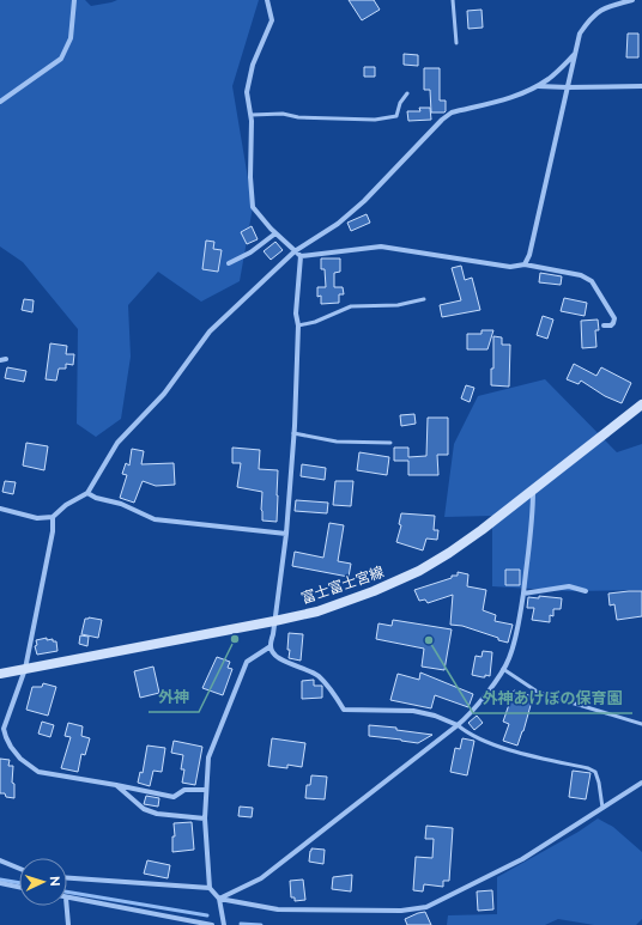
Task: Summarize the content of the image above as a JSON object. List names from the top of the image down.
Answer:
{
  "streets": {
    "main road": ["富士富士宮線"]
  },
  "places": ["外神", "外神あけぼの保育園"],
  "north": "right"
}
